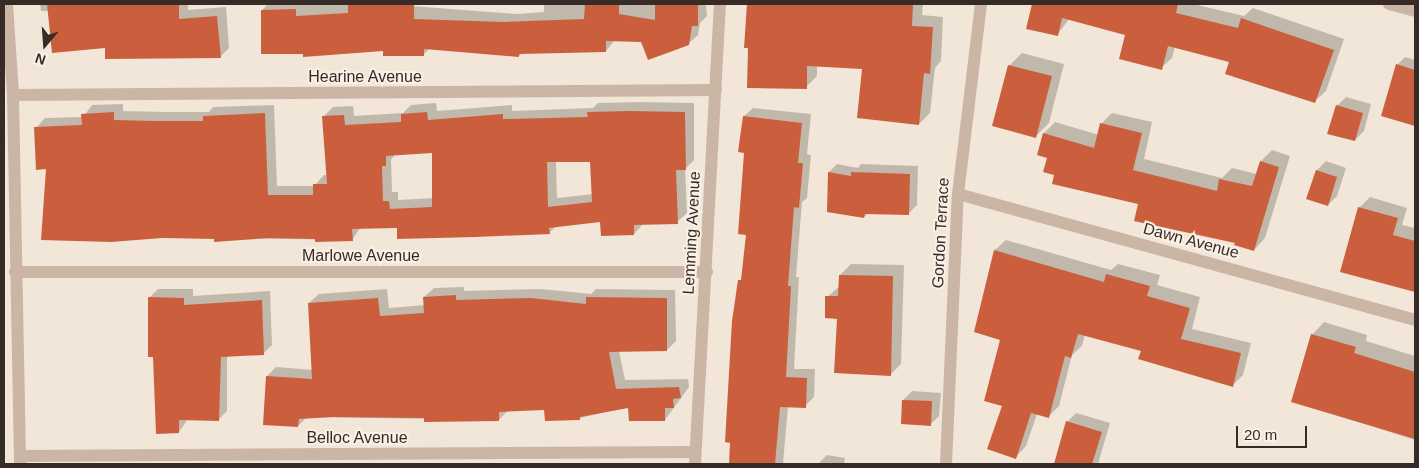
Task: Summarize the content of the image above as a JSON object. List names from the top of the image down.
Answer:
{
  "streets": {
    "street": [
      "Hearine Avenue",
      "Lemming Avenue",
      "Gordon Terrace",
      "Dawn Avenue",
      "Marlowe Avenue",
      "Belloc Avenue"
    ]
  },
  "crossings": [
    ["Hearine Avenue", "Lemming Avenue"],
    ["Lemming Avenue", "Marlowe Avenue"],
    ["Lemming Avenue", "Belloc Avenue"],
    ["Gordon Terrace", "Dawn Avenue"]
  ],
  "scale_bar": "20 m",
  "north": "bottom"
}
